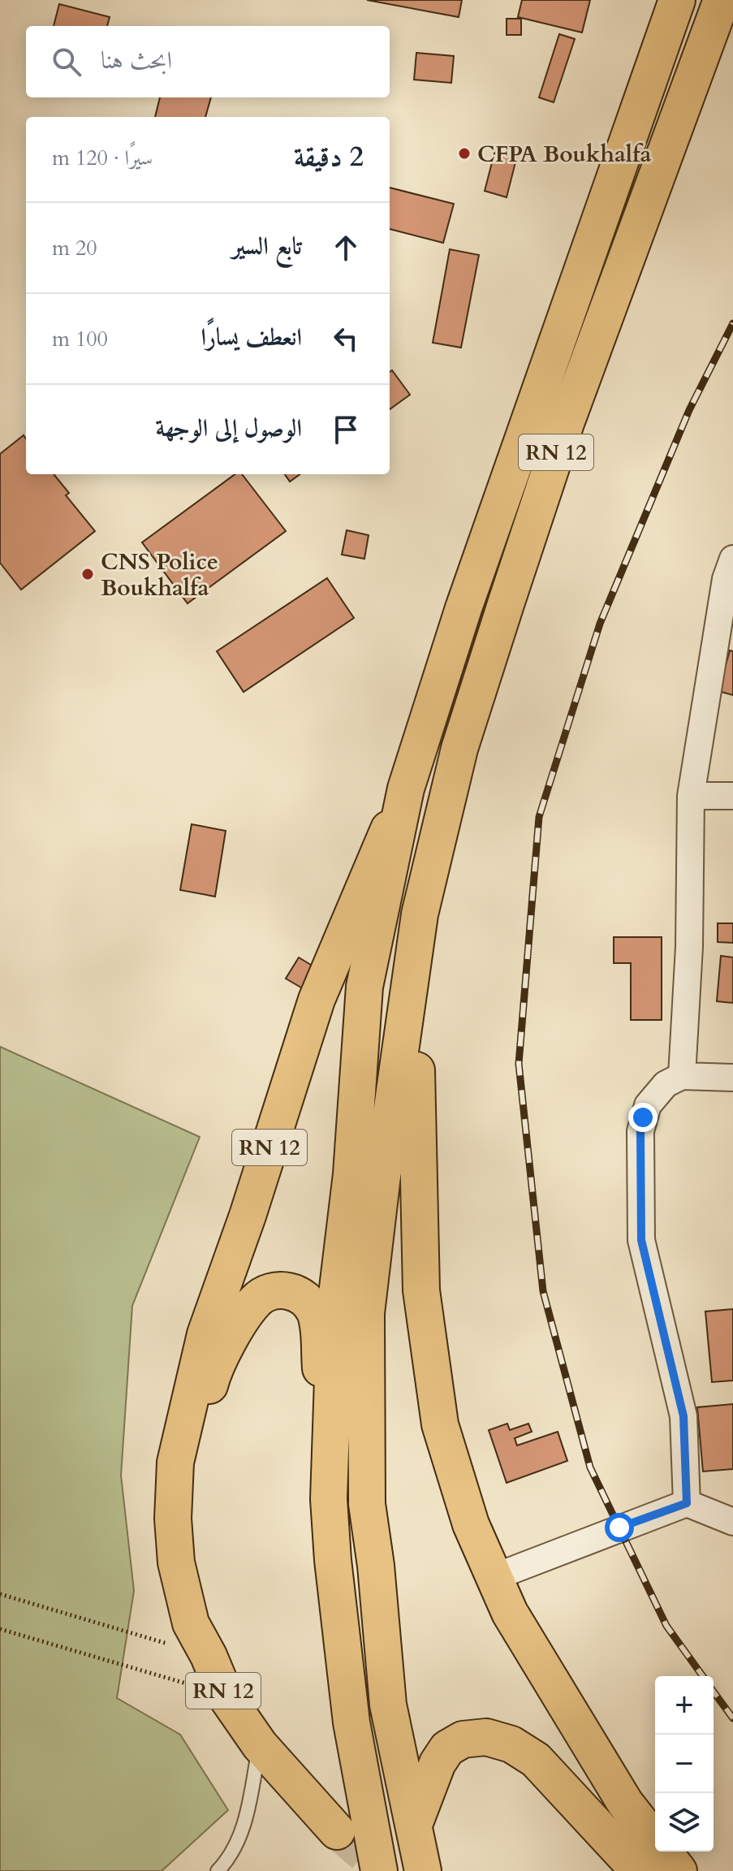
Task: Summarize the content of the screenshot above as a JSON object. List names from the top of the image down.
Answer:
{
  "streets": {
    "highway": ["RN 12"]
  },
  "places": ["CFPA Boukhalfa", "CNS Police Boukhalfa"],
  "page": {
    "search": "ابحث هنا",
    "heading": ["2 دقيقة", "سيرًا · 120 m"],
    "list": [
      ["تابع السير", "20 m"],
      ["انعطف يسارًا", "100 m"],
      "الوصول إلى الوجهة"
    ],
    "map_buttons": ["+", "−"]
  }
}
